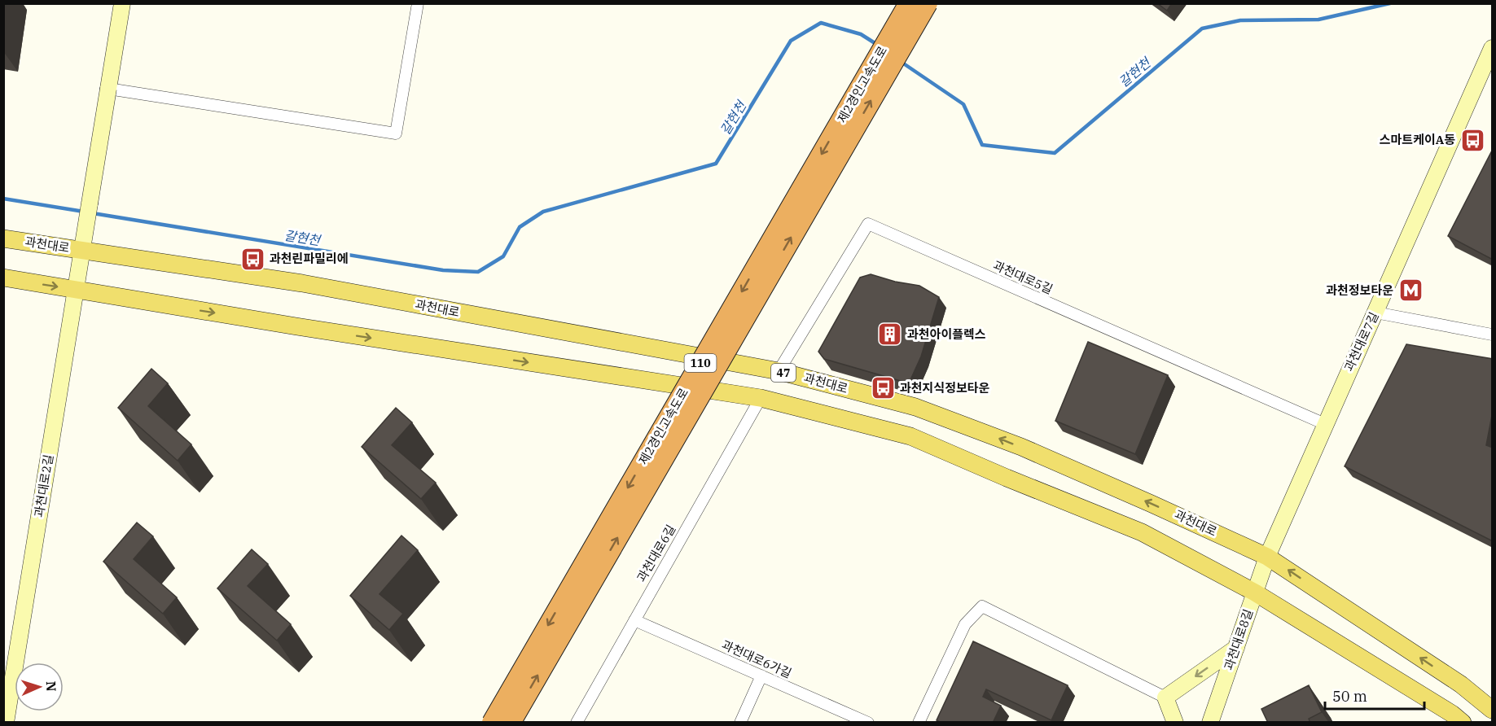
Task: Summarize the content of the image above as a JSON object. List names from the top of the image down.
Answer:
{
  "streets": {
    "highway": ["제2경인고속도로", "110"],
    "main road": ["과천대로", "47"],
    "street": [
      "과천대로5길",
      "과천대로7길",
      "과천대로2길",
      "과천대로6길",
      "과천대로8길",
      "과천대로6가길"
    ]
  },
  "crossings": [
    ["과천대로", "과천대로5길"],
    ["과천대로", "과천대로7길"],
    ["과천대로", "과천대로2길"],
    ["과천대로", "과천대로8길"],
    ["과천대로5길", "과천대로7길"],
    ["과천대로7길", "과천대로8길"],
    ["과천대로6길", "과천대로6가길"]
  ],
  "water": ["갈현천"],
  "places": {
    "bus stop": ["스마트케이A동", "과천린파밀리에", "과천지식정보타운"],
    "metro station": ["과천정보타운"],
    "building": ["과천아이플렉스"]
  },
  "scale_bar": "50 m",
  "north": "right"
}
